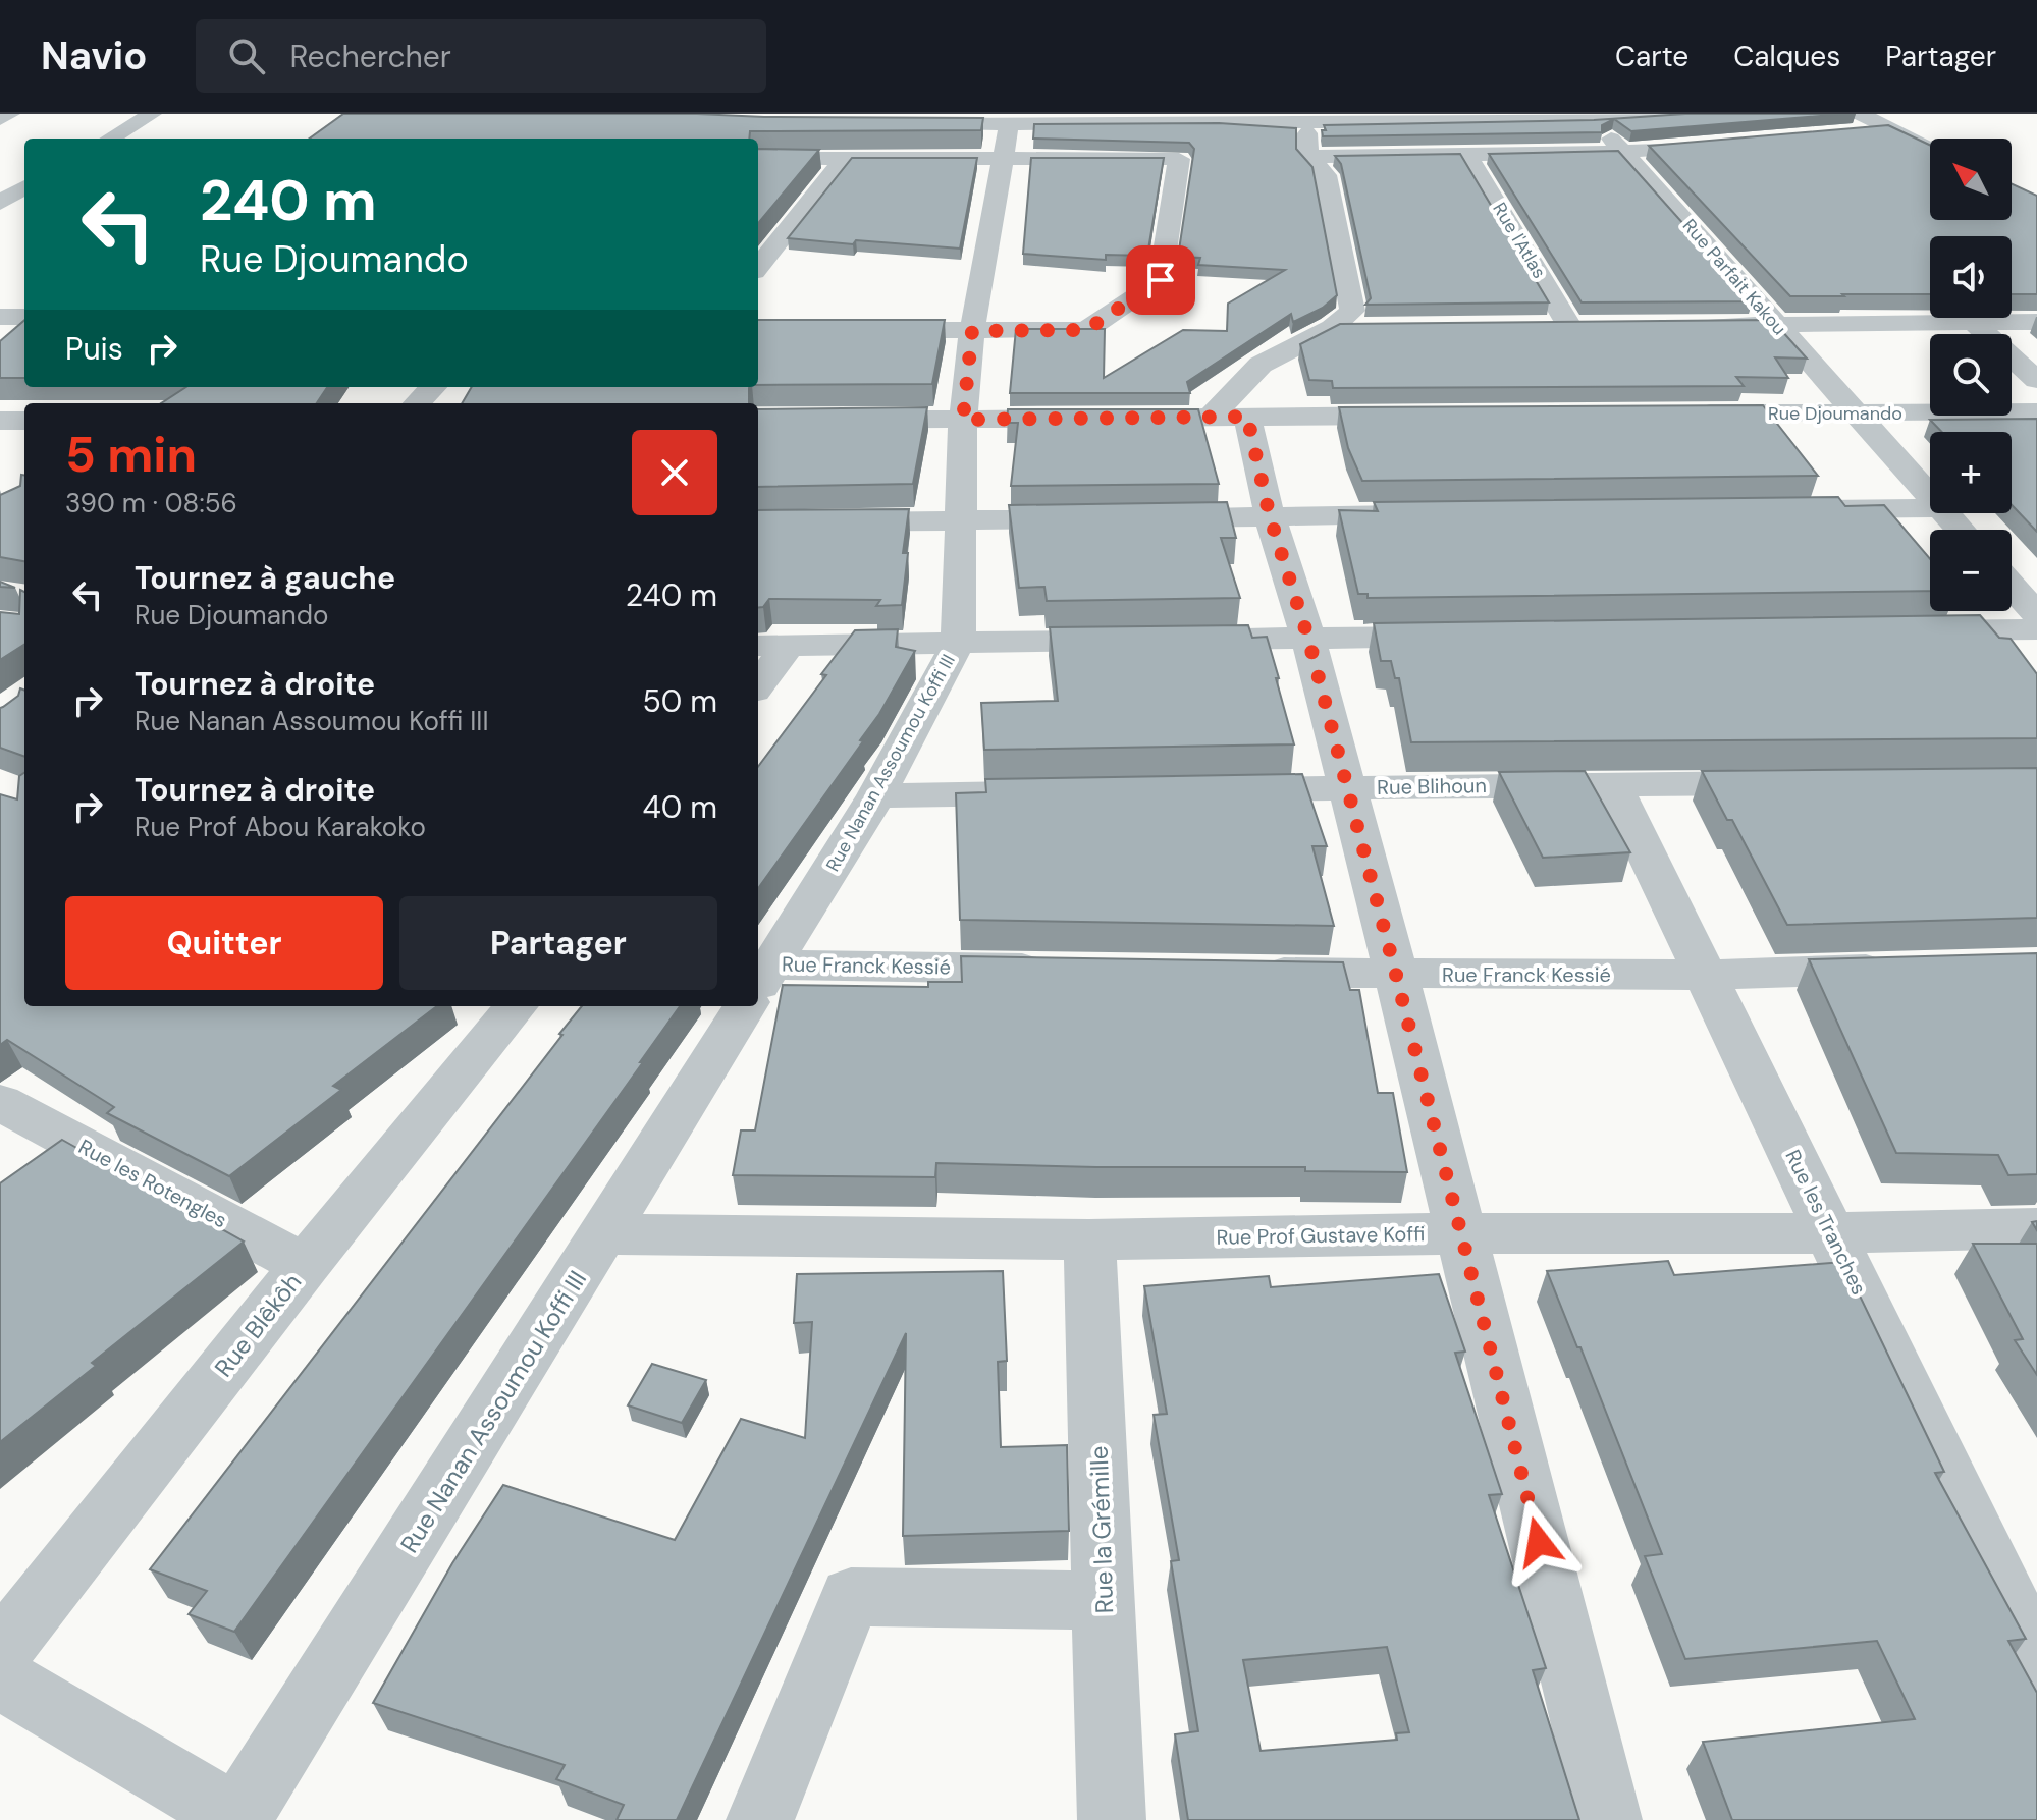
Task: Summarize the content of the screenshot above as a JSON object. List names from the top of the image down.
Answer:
{
  "streets": {
    "street": [
      "Rue l'Atlas",
      "Rue Parfait Kakou",
      "Rue Djoumando",
      "Rue Nanan Assoumou Koffi III",
      "Rue Blihoun",
      "Rue Franck Kessié",
      "Rue les Rotengles",
      "Rue les Tranches",
      "Rue Prof Gustave Koffi",
      "Rue Blêkôh",
      "Rue la Grémille"
    ]
  },
  "crossings": [
    ["Rue Parfait Kakou", "Rue Djoumando"],
    ["Rue Nanan Assoumou Koffi III", "Rue Franck Kessié"],
    ["Rue Nanan Assoumou Koffi III", "Rue Prof Gustave Koffi"],
    ["Rue Blihoun", "Rue les Tranches"],
    ["Rue Franck Kessié", "Rue les Tranches"],
    ["Rue les Rotengles", "Rue Blêkôh"],
    ["Rue les Tranches", "Rue Prof Gustave Koffi"],
    ["Rue Prof Gustave Koffi", "Rue la Grémille"]
  ],
  "north": "top left",
  "page": {
    "header": "Navio",
    "search": "Rechercher",
    "nav": ["Carte", "Calques", "Partager"],
    "map_buttons": ["+", "−"],
    "turn": ["240 m", "Rue Djoumando"],
    "then": "Puis",
    "heading": ["5 min", "390 m · 08:56"],
    "list": [
      {
        "name": "Tournez à gauche",
        "note": "Rue Djoumando",
        "value": "240 m"
      },
      {
        "name": "Tournez à droite",
        "note": "Rue Nanan Assoumou Koffi III",
        "value": "50 m"
      },
      {
        "name": "Tournez à droite",
        "note": "Rue Prof Abou Karakoko",
        "value": "40 m"
      }
    ],
    "buttons": ["Quitter", "Partager"]
  }
}
